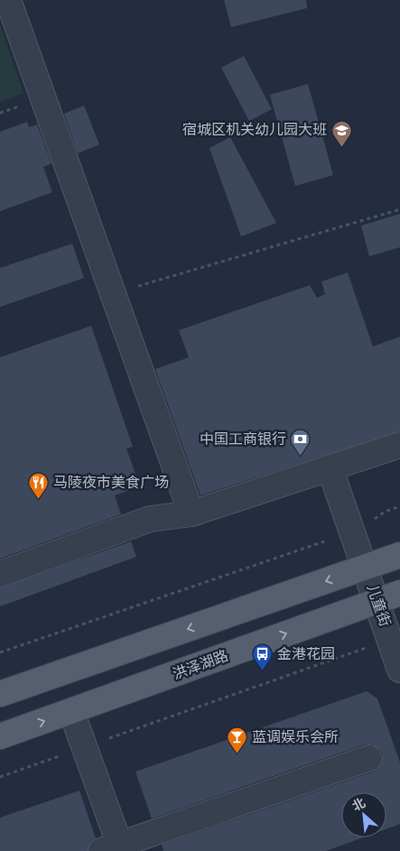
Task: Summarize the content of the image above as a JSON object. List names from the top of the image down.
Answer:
{
  "streets": {
    "main road": ["洪泽湖路"],
    "street": ["儿童街"]
  },
  "crossings": [
    ["儿童街", "洪泽湖路"]
  ],
  "places": {
    "school or university": ["宿城区机关幼儿园大班"],
    "bank": ["中国工商银行"],
    "restaurant": ["马陵夜市美食广场"],
    "bus stop": ["金港花园"],
    "bar": ["蓝调娱乐会所"]
  },
  "north": "top left"
}
